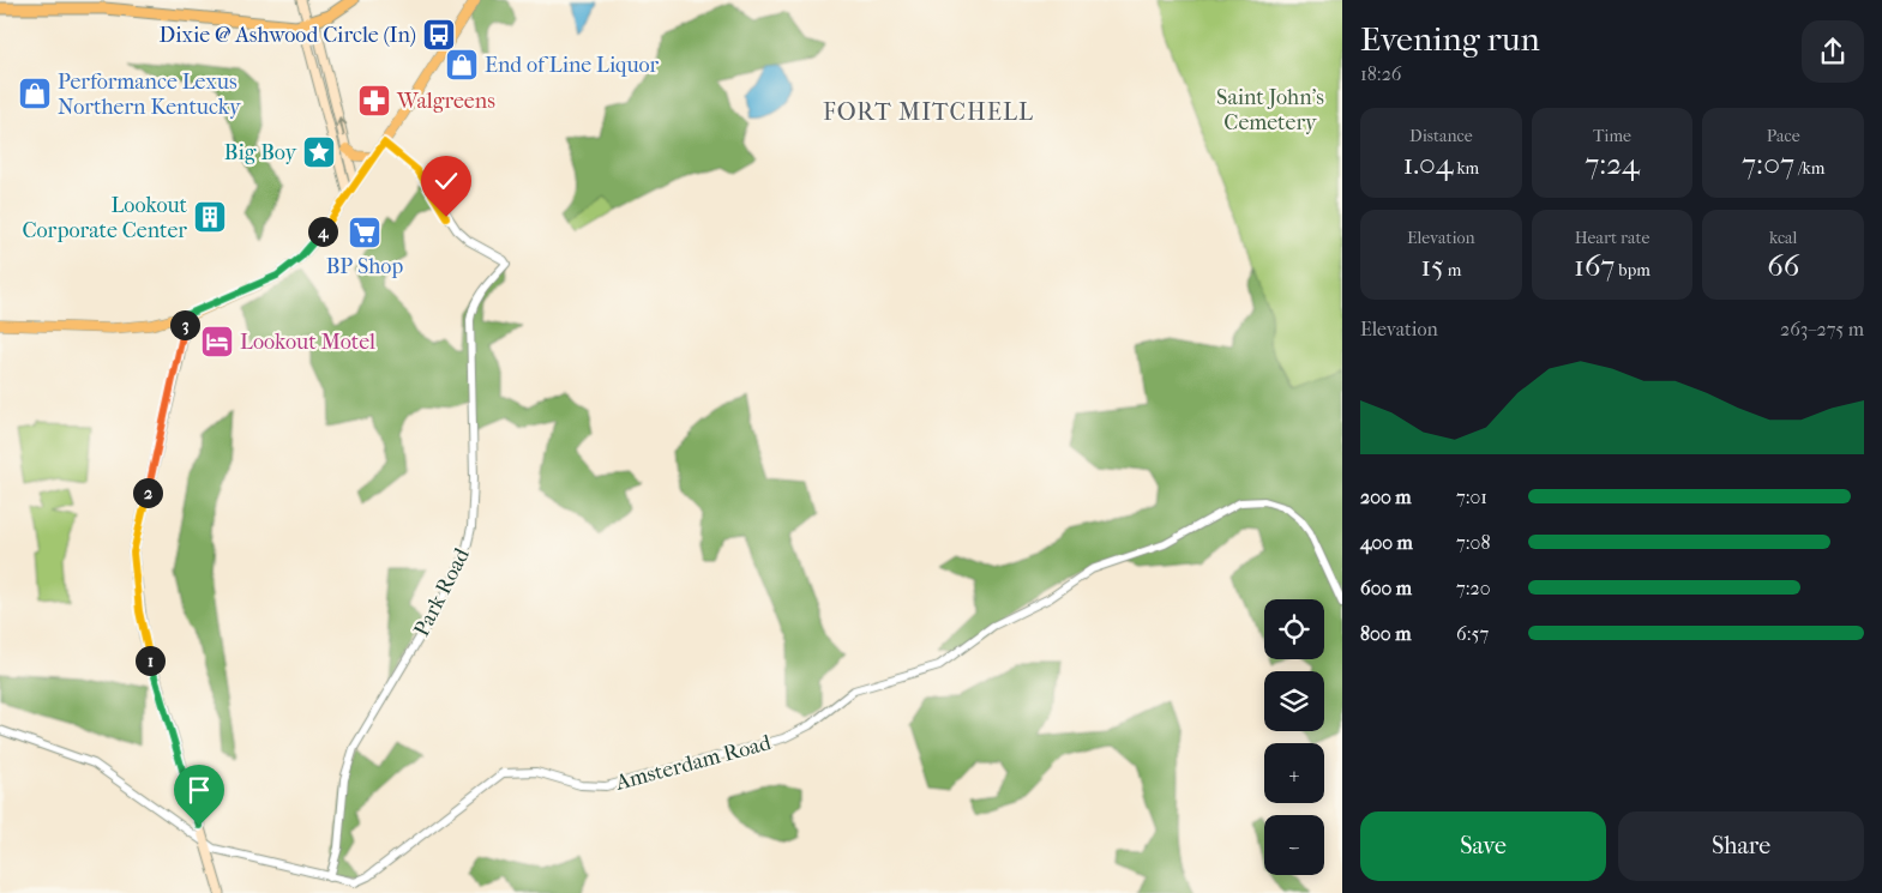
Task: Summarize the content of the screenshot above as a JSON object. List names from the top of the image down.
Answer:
{
  "streets": {
    "street": ["Park Road", "Amsterdam Road"]
  },
  "crossings": [
    ["Park Road", "Amsterdam Road"]
  ],
  "districts": ["FORT MITCHELL"],
  "parks": ["Saint John’s Cemetery"],
  "places": {
    "bus stop": ["Dixie @ Ashwood Circle (In)"],
    "shop": ["End of Line Liquor", "Performance Lexus Northern Kentucky"],
    "pharmacy": ["Walgreens"],
    "place": ["Big Boy"],
    "building": ["Lookout Corporate Center"],
    "supermarket": ["BP Shop"],
    "hotel": ["Lookout Motel"]
  },
  "page": {
    "heading": ["Evening run", "18:26"],
    "stats": [
      ["Distance", "1.04 km"],
      ["Time", "7:24"],
      ["Pace", "7:07 /km"],
      ["Elevation", "15 m"],
      ["Heart rate", "167 bpm"],
      ["kcal", "66"]
    ],
    "pins": [
      "4",
      "3",
      "2",
      "1"
    ],
    "chart": ["Elevation", "263–275 m"],
    "list": [
      {
        "name": "200 m",
        "note": "7:01"
      },
      {
        "name": "400 m",
        "note": "7:08"
      },
      {
        "name": "600 m",
        "note": "7:20"
      },
      {
        "name": "800 m",
        "note": "6:57"
      }
    ],
    "map_buttons": ["+", "−"],
    "buttons": ["Save", "Share"]
  }
}
